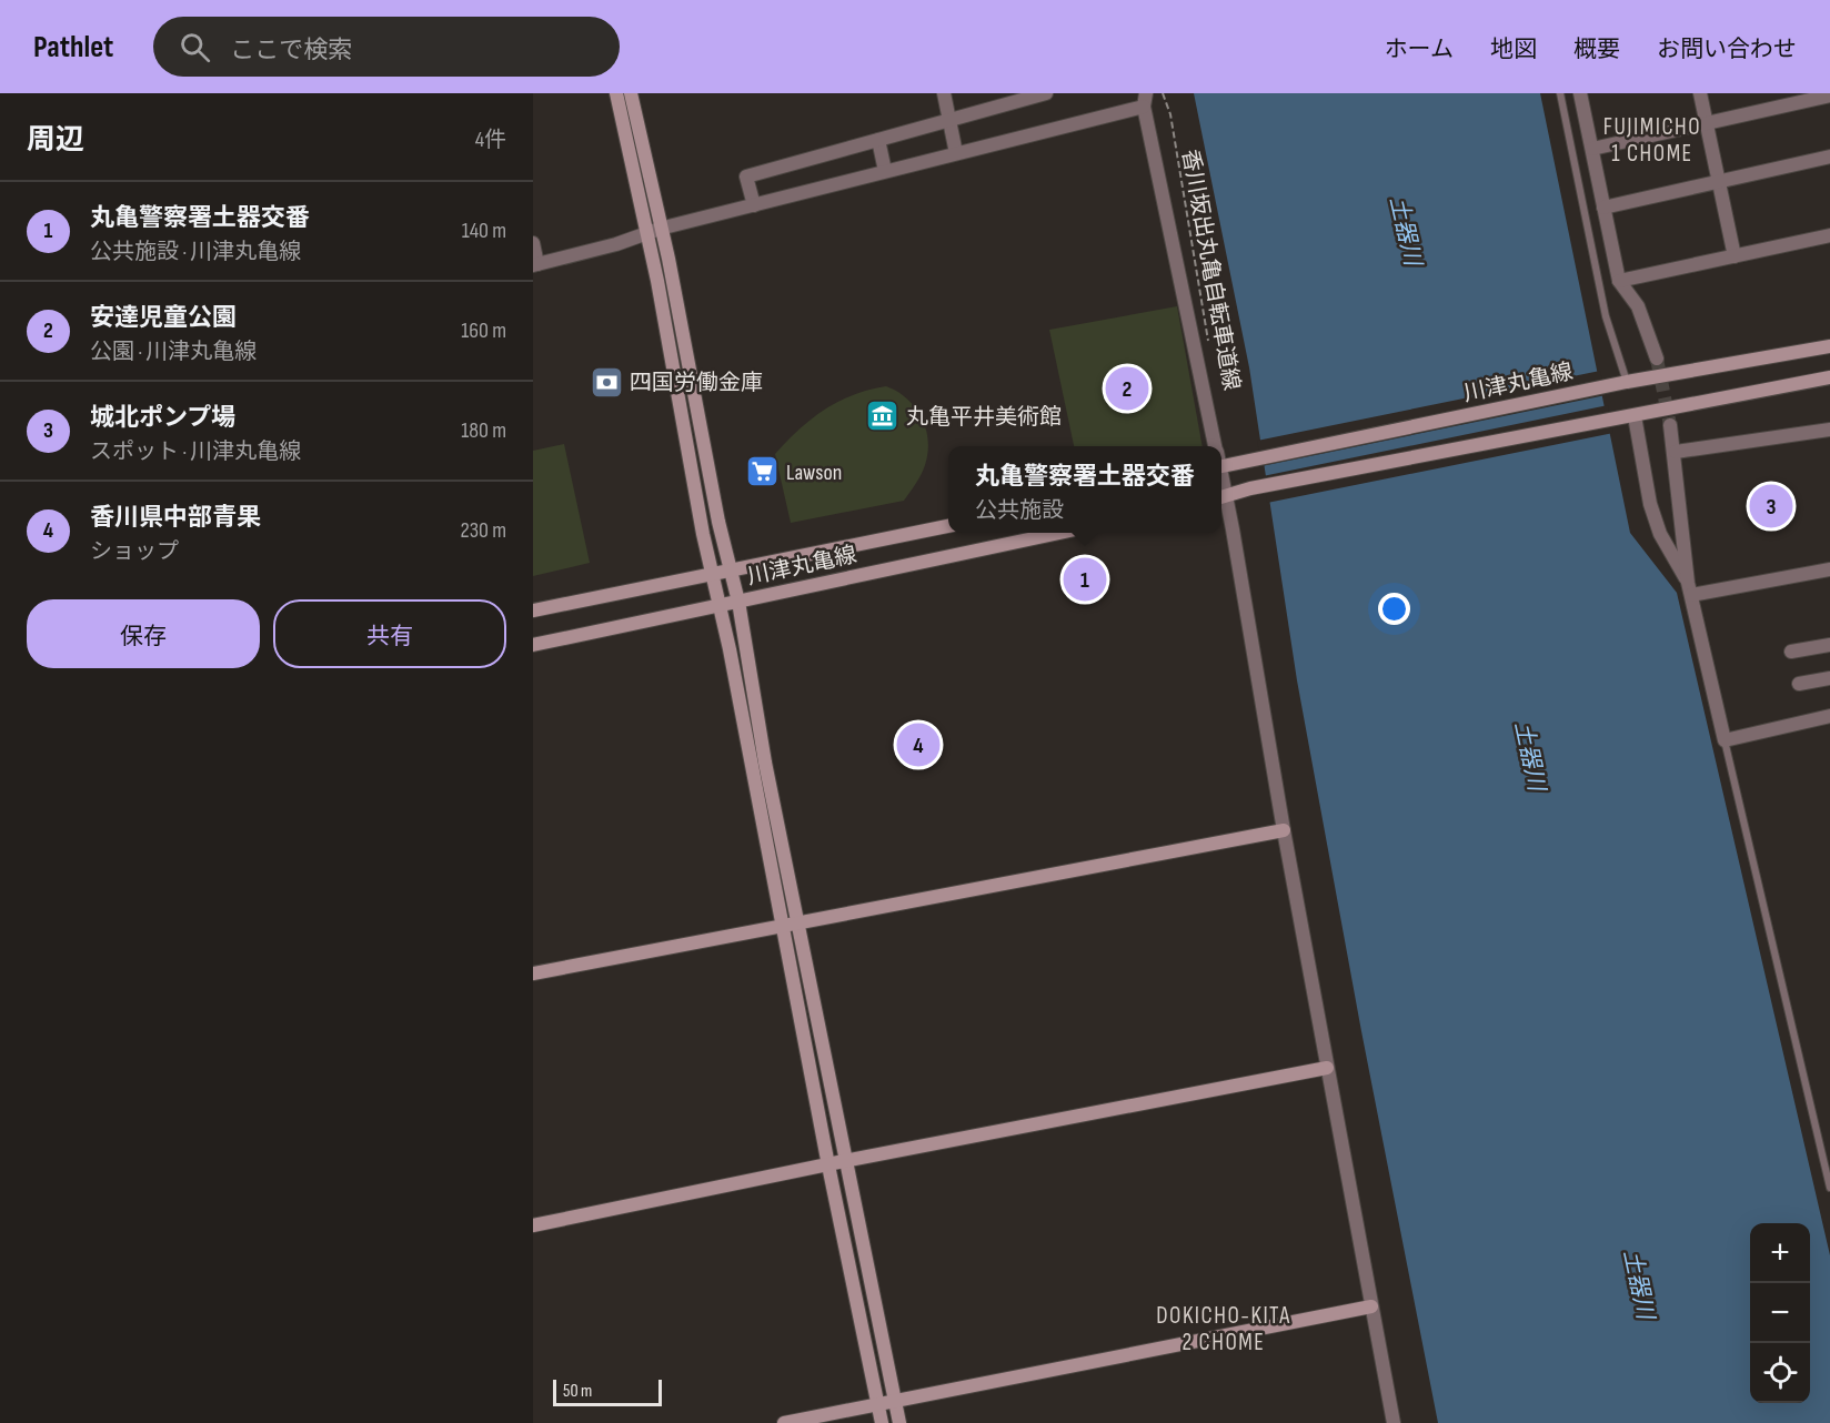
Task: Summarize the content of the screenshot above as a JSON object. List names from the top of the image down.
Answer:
{
  "streets": {
    "street": ["川津丸亀線"],
    "path": ["香川坂出丸亀自転車道線"]
  },
  "districts": ["FUJIMICHO 1 CHOME", "DOKICHO-KITA 2 CHOME"],
  "water": ["土器川"],
  "places": {
    "bank": ["四国労働金庫"],
    "museum": ["丸亀平井美術館"],
    "supermarket": ["Lawson"]
  },
  "scale_bar": "50 m",
  "page": {
    "header": "Pathlet",
    "search": "ここで検索",
    "nav": [
      "ホーム",
      "地図",
      "概要",
      "お問い合わせ"
    ],
    "heading": ["周辺", "4件"],
    "list": [
      {
        "mark": "1",
        "name": "丸亀警察署土器交番",
        "note": "公共施設 · 川津丸亀線",
        "value": "140 m"
      },
      {
        "mark": "2",
        "name": "安達児童公園",
        "note": "公園 · 川津丸亀線",
        "value": "160 m"
      },
      {
        "mark": "3",
        "name": "城北ポンプ場",
        "note": "スポット · 川津丸亀線",
        "value": "180 m"
      },
      {
        "mark": "4",
        "name": "香川県中部青果",
        "note": "ショップ",
        "value": "230 m"
      }
    ],
    "pins": [
      "2",
      "3",
      "1",
      "4"
    ],
    "popup": ["丸亀警察署土器交番", "公共施設"],
    "buttons": ["保存", "共有"],
    "map_buttons": ["+", "−"],
    "scale": "50 m"
  }
}
